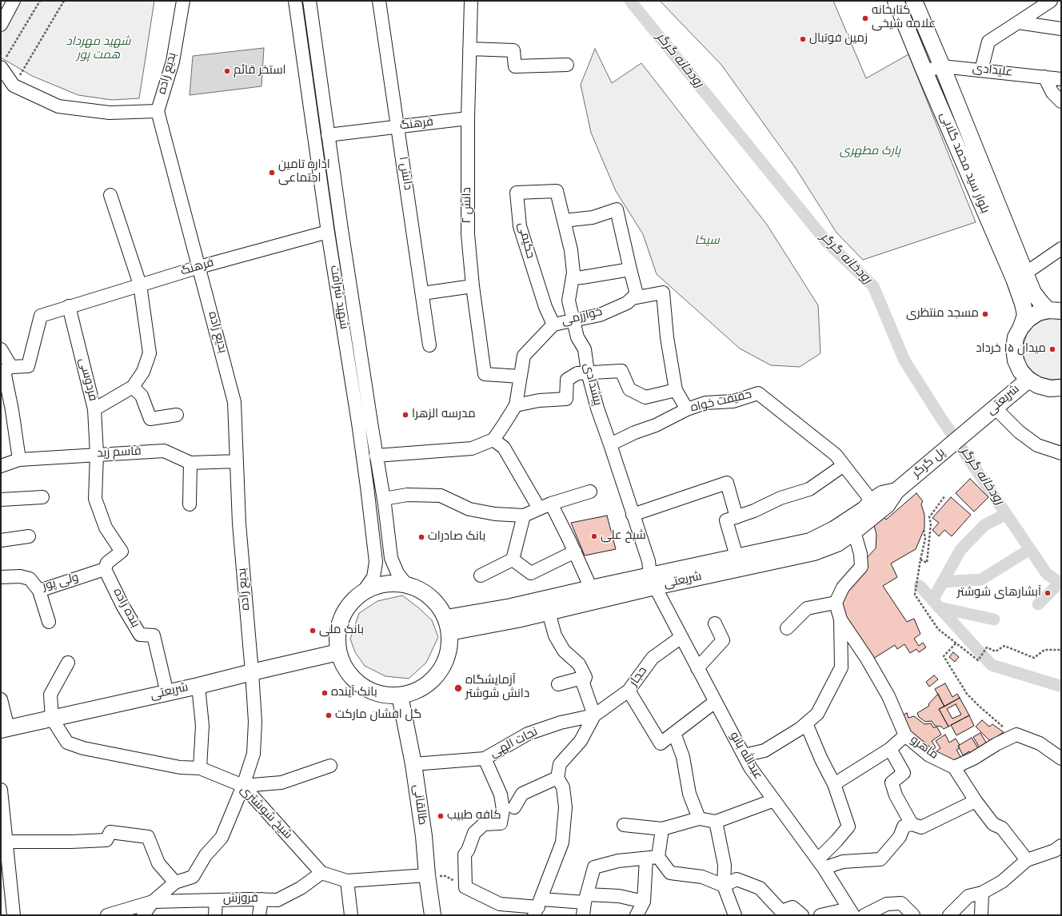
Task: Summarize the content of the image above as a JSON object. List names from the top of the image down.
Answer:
{
  "streets": {
    "main road": [
      "بلوار سید محمد گلابی",
      "شریعتی",
      "پل گرگر",
      "طالقانی"
    ],
    "street": [
      "علیدادی",
      "بدیع زاده",
      "فرهنگ",
      "دانش ۱",
      "دانش ۲",
      "حکیمی",
      "شهید شرافت",
      "خوارزمی",
      "فردوسی",
      "پیشدادی",
      "حقیقت خواه",
      "قاسم زید",
      "ولی پور",
      "بنده زاده",
      "حجار",
      "نجات الهی",
      "ماهرو",
      "عبدالله بانو",
      "شیخ شوشتری",
      "فروزش"
    ]
  },
  "crossings": [
    ["علیدادی", "بلوار سید محمد گلابی"],
    ["بدیع زاده", "فرهنگ"],
    ["بدیع زاده", "شریعتی"],
    ["بدیع زاده", "قاسم زید"],
    ["بدیع زاده", "شیخ شوشتری"],
    ["فرهنگ", "دانش ۱"],
    ["فرهنگ", "دانش ۲"],
    ["فرهنگ", "شهید شرافت"],
    ["فرهنگ", "فردوسی"],
    ["دانش ۲", "خوارزمی"],
    ["حکیمی", "خوارزمی"],
    ["حکیمی", "پیشدادی"],
    ["شهید شرافت", "شریعتی"],
    ["شهید شرافت", "طالقانی"],
    ["خوارزمی", "پیشدادی"],
    ["فردوسی", "قاسم زید"],
    ["فردوسی", "ولی پور"],
    ["فردوسی", "بنده زاده"],
    ["پیشدادی", "شریعتی"],
    ["پیشدادی", "حقیقت خواه"],
    ["پیشدادی", "عبدالله بانو"],
    ["شریعتی", "حقیقت خواه"],
    ["شریعتی", "پل گرگر"],
    ["شریعتی", "بنده زاده"],
    ["شریعتی", "عبدالله بانو"],
    ["شریعتی", "طالقانی"],
    ["شریعتی", "شیخ شوشتری"],
    ["ولی پور", "بنده زاده"],
    ["حجار", "نجات الهی"],
    ["حجار", "عبدالله بانو"],
    ["نجات الهی", "طالقانی"],
    ["شیخ شوشتری", "فروزش"]
  ],
  "water": ["رودخانه گرگر"],
  "parks": ["شهید مهرداد همت پور", "پارک مطهری", "سیکا"],
  "places": [
    "کتابخانه علامه شیخی",
    "زمین فوتبال",
    "استخر قائم",
    "اداره تامین اجتماعی",
    "مسجد منتظری",
    "میدان ۱۵ خرداد",
    "مدرسه الزهرا",
    "شیخ علی",
    "بانک صادرات",
    "آبشارهای شوشتر",
    "بانک ملی",
    "آزمایشگاه دانش شوشتر",
    "بانک آینده",
    "گل افشان مارکت",
    "کافه طبیب"
  ]
}
